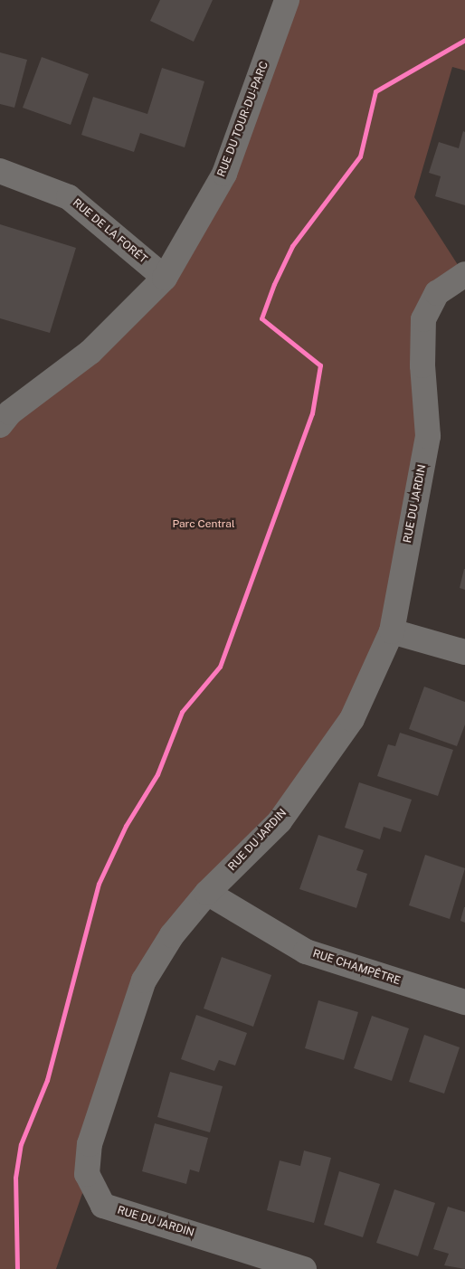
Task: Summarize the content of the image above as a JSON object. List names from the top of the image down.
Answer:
{
  "streets": {
    "street": [
      "RUE DU TOUR-DU-PARC",
      "RUE DE LA FORÊT",
      "RUE DU JARDIN",
      "RUE CHAMPÊTRE"
    ]
  },
  "crossings": [
    ["RUE DU TOUR-DU-PARC", "RUE DE LA FORÊT"],
    ["RUE DU JARDIN", "RUE CHAMPÊTRE"]
  ],
  "parks": ["Parc Central"]
}
